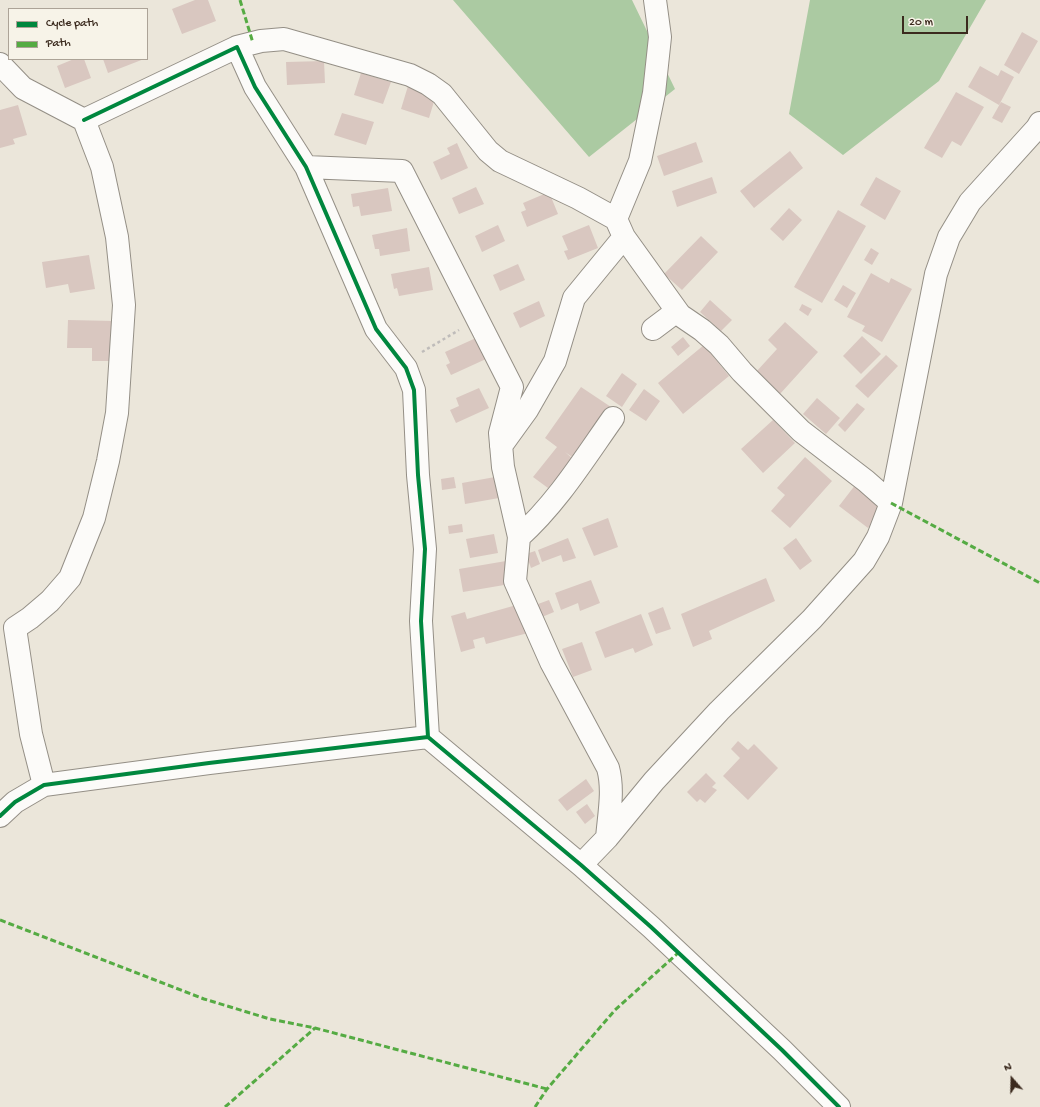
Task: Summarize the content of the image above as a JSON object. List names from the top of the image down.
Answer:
{
  "legend": ["Cycle path", "Path"],
  "scale_bar": "20 m",
  "north": "top"
}
